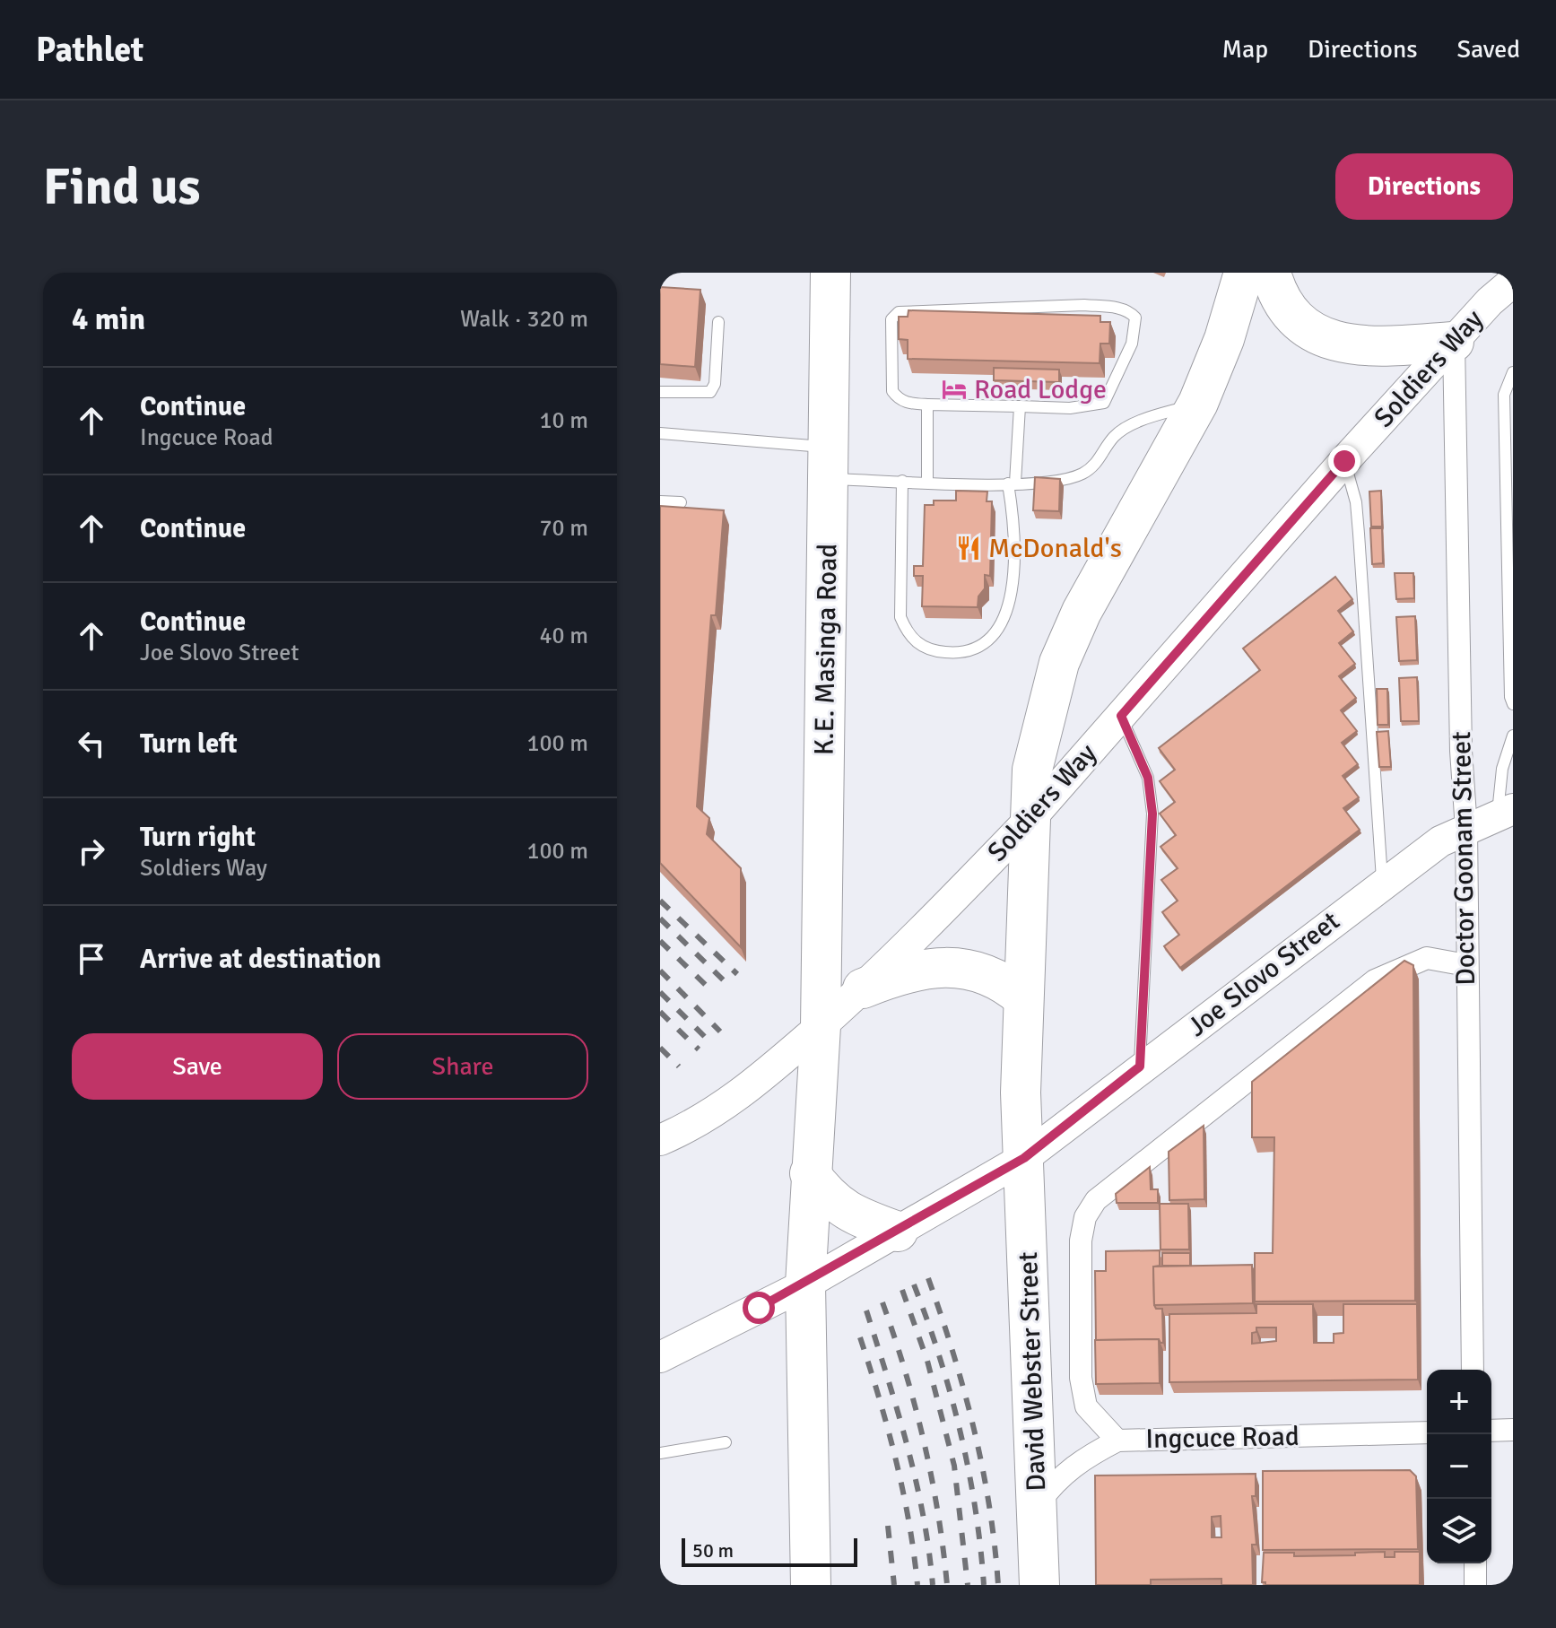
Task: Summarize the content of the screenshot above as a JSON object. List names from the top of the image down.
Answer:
{
  "streets": {
    "highway": ["K.E. Masinga Road", "David Webster Street"],
    "main road": ["Soldiers Way", "Joe Slovo Street"],
    "street": ["Doctor Goonam Street", "Ingcuce Road"]
  },
  "crossings": [
    ["Soldiers Way", "K.E. Masinga Road"],
    ["Soldiers Way", "Doctor Goonam Street"],
    ["Soldiers Way", "Joe Slovo Street"],
    ["Soldiers Way", "David Webster Street"],
    ["K.E. Masinga Road", "Joe Slovo Street"],
    ["K.E. Masinga Road", "David Webster Street"],
    ["Doctor Goonam Street", "Joe Slovo Street"],
    ["Joe Slovo Street", "David Webster Street"],
    ["David Webster Street", "Ingcuce Road"]
  ],
  "places": {
    "hotel": ["Road Lodge"],
    "restaurant": ["McDonald's"]
  },
  "scale_bar": "50 m",
  "page": {
    "header": "Pathlet",
    "nav": ["Map", "Directions", "Saved"],
    "buttons": [
      "Directions",
      ["Save", "Share"]
    ],
    "title": "Find us",
    "heading": ["4 min", "Walk · 320 m"],
    "list": [
      ["Continue", "Ingcuce Road", "10 m"],
      ["Continue", "70 m"],
      ["Continue", "Joe Slovo Street", "40 m"],
      ["Turn left", "100 m"],
      ["Turn right", "Soldiers Way", "100 m"],
      "Arrive at destination"
    ],
    "map_buttons": ["+", "−"],
    "scale": "50 m"
  }
}
